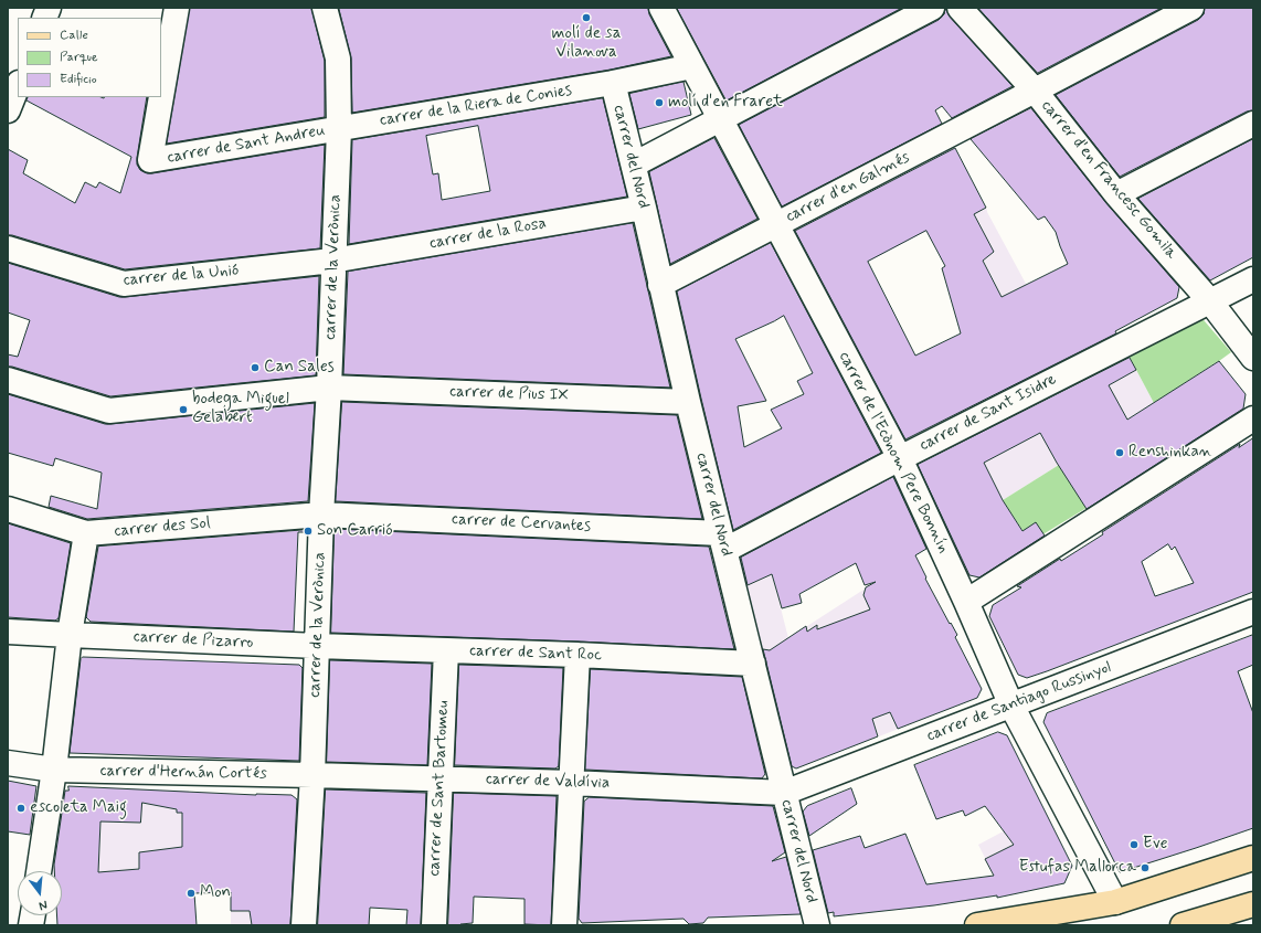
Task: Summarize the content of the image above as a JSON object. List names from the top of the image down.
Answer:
{
  "streets": {
    "street": [
      "carrer de la Riera de Conies",
      "carrer de Sant Andreu",
      "carrer del Nord",
      "carrer d'en Francesc Gomila",
      "carrer d'en Galmés",
      "carrer de la Rosa",
      "carrer de la Verònica",
      "carrer de la Unió",
      "carrer de Pius IX",
      "carrer de Sant Isidre",
      "carrer de l'Ecònom Pere Bonnín",
      "carrer de Cervantes",
      "carrer des Sol",
      "carrer de Pizarro",
      "carrer de Sant Roc",
      "carrer de Santiago Russinyol",
      "carrer d'Hernán Cortés",
      "carrer de Valdívia",
      "carrer de Sant Bartomeu"
    ]
  },
  "crossings": [
    ["carrer de la Riera de Conies", "carrer de Sant Andreu"],
    ["carrer de la Riera de Conies", "carrer del Nord"],
    ["carrer de la Riera de Conies", "carrer de la Verònica"],
    ["carrer de la Riera de Conies", "carrer de l'Ecònom Pere Bonnín"],
    ["carrer de Sant Andreu", "carrer de la Verònica"],
    ["carrer del Nord", "carrer d'en Galmés"],
    ["carrer del Nord", "carrer de la Rosa"],
    ["carrer del Nord", "carrer de Pius IX"],
    ["carrer del Nord", "carrer de Sant Isidre"],
    ["carrer del Nord", "carrer de Cervantes"],
    ["carrer del Nord", "carrer de Sant Roc"],
    ["carrer del Nord", "carrer de Santiago Russinyol"],
    ["carrer del Nord", "carrer de Valdívia"],
    ["carrer d'en Francesc Gomila", "carrer d'en Galmés"],
    ["carrer d'en Francesc Gomila", "carrer de Sant Isidre"],
    ["carrer d'en Galmés", "carrer de l'Ecònom Pere Bonnín"],
    ["carrer de la Rosa", "carrer de la Verònica"],
    ["carrer de la Rosa", "carrer de la Unió"],
    ["carrer de la Verònica", "carrer de la Unió"],
    ["carrer de la Verònica", "carrer de Pius IX"],
    ["carrer de la Verònica", "carrer de Cervantes"],
    ["carrer de la Verònica", "carrer des Sol"],
    ["carrer de la Verònica", "carrer de Pizarro"],
    ["carrer de la Verònica", "carrer de Sant Roc"],
    ["carrer de la Verònica", "carrer d'Hernán Cortés"],
    ["carrer de la Verònica", "carrer de Valdívia"],
    ["carrer de Sant Isidre", "carrer de l'Ecònom Pere Bonnín"],
    ["carrer de Sant Isidre", "carrer de Cervantes"],
    ["carrer de l'Ecònom Pere Bonnín", "carrer de Santiago Russinyol"],
    ["carrer de Cervantes", "carrer des Sol"],
    ["carrer de Pizarro", "carrer de Sant Roc"],
    ["carrer de Sant Roc", "carrer de Sant Bartomeu"],
    ["carrer de Santiago Russinyol", "carrer de Valdívia"],
    ["carrer d'Hernán Cortés", "carrer de Valdívia"],
    ["carrer de Valdívia", "carrer de Sant Bartomeu"]
  ],
  "places": [
    "molí de sa Vilanova",
    "molí d'en Fraret",
    "Can Sales",
    "bodega Miguel Gelabert",
    "Renshinkan",
    "Son Carrió",
    "escoleta Maig",
    "Eve",
    "Estufas Mallorca",
    "Mon"
  ],
  "legend": ["Calle", "Parque", "Edificio"],
  "north": "bottom"
}
